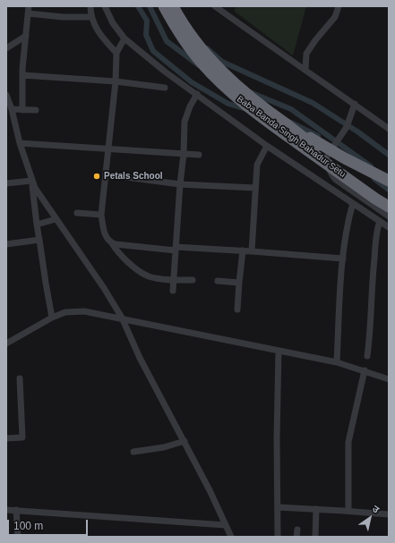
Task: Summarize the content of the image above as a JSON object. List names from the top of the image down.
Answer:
{
  "streets": {
    "highway": ["Baba Banda Singh Bahadur Setu"]
  },
  "places": ["Petals School"],
  "scale_bar": "100 m",
  "north": "top right"
}
